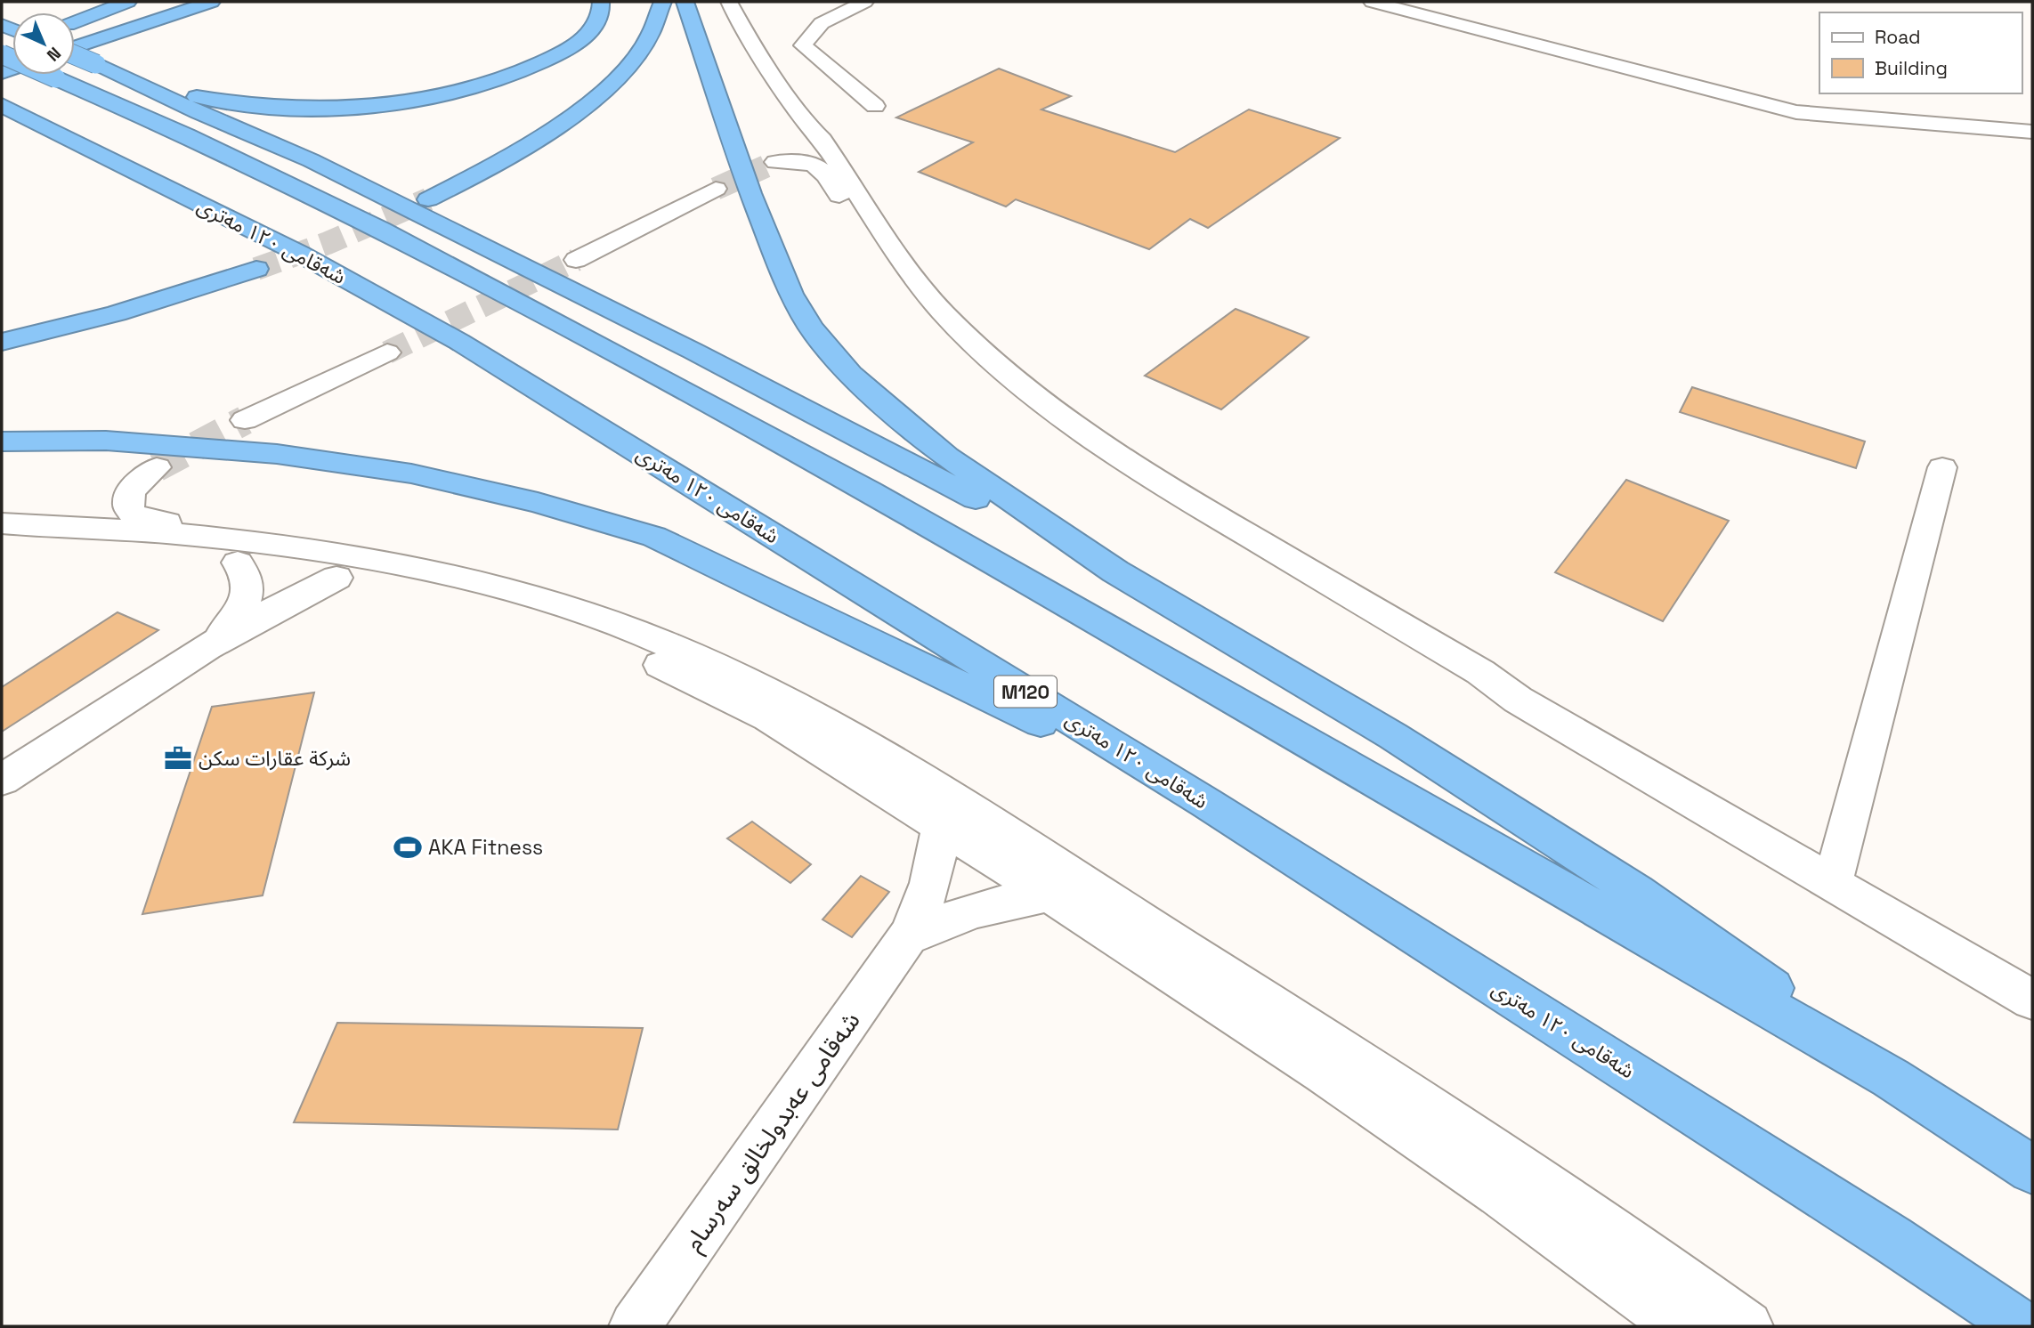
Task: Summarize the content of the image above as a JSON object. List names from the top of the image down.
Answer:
{
  "streets": {
    "highway": ["شەقامی ١٢٠ مەتری", "M120"],
    "street": ["شەقامی عەبدولخالق سەرسام"]
  },
  "places": {
    "office": ["شركة عقارات سكن"],
    "sports": ["AKA Fitness"]
  },
  "legend": ["Road", "Building"],
  "north": "bottom right"
}
